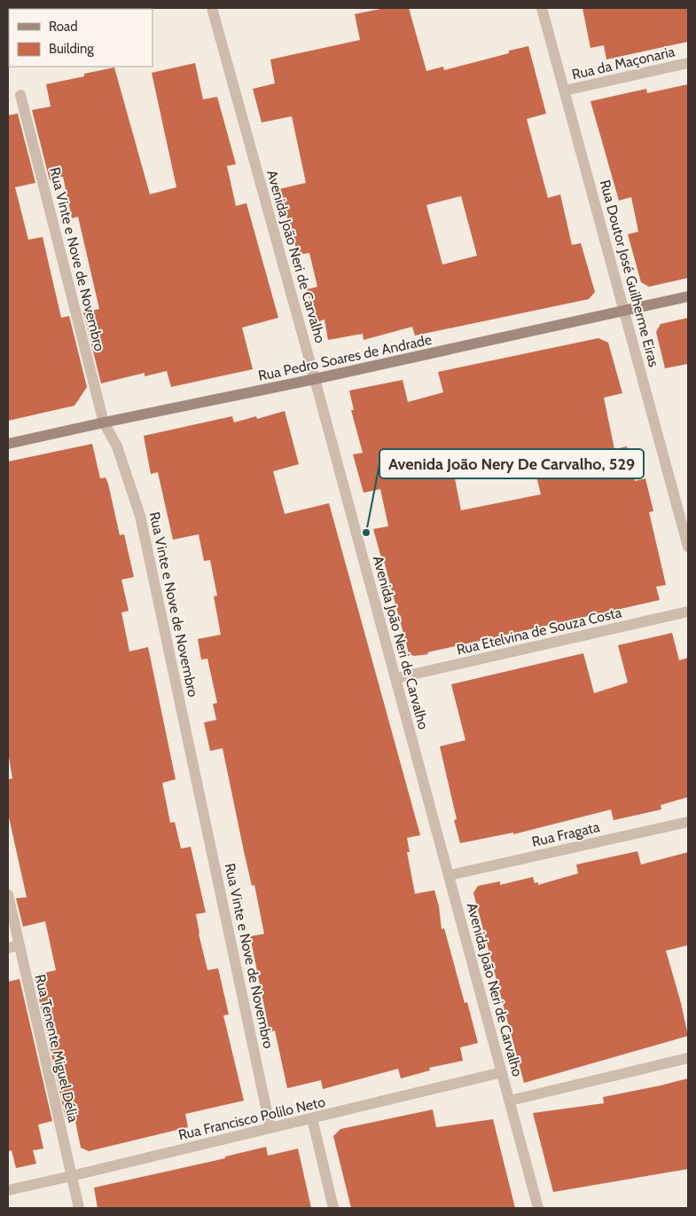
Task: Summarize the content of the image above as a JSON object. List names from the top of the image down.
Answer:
{
  "streets": {
    "street": [
      "Rua da Maçonaria",
      "Avenida João Neri de Carvalho",
      "Rua Vinte e Nove de Novembro",
      "Rua Doutor José Guilherme Eiras",
      "Rua Pedro Soares de Andrade",
      "Rua Etelvina de Souza Costa",
      "Rua Fragata",
      "Rua Tenente Miguel Délia",
      "Rua Francisco Polilo Neto"
    ]
  },
  "crossings": [
    ["Rua da Maçonaria", "Rua Doutor José Guilherme Eiras"],
    ["Avenida João Neri de Carvalho", "Rua Pedro Soares de Andrade"],
    ["Avenida João Neri de Carvalho", "Rua Etelvina de Souza Costa"],
    ["Avenida João Neri de Carvalho", "Rua Fragata"],
    ["Avenida João Neri de Carvalho", "Rua Francisco Polilo Neto"],
    ["Rua Vinte e Nove de Novembro", "Rua Pedro Soares de Andrade"],
    ["Rua Vinte e Nove de Novembro", "Rua Francisco Polilo Neto"],
    ["Rua Doutor José Guilherme Eiras", "Rua Pedro Soares de Andrade"],
    ["Rua Tenente Miguel Délia", "Rua Francisco Polilo Neto"]
  ],
  "places": ["Avenida João Nery De Carvalho, 529"],
  "legend": ["Road", "Building"]
}
